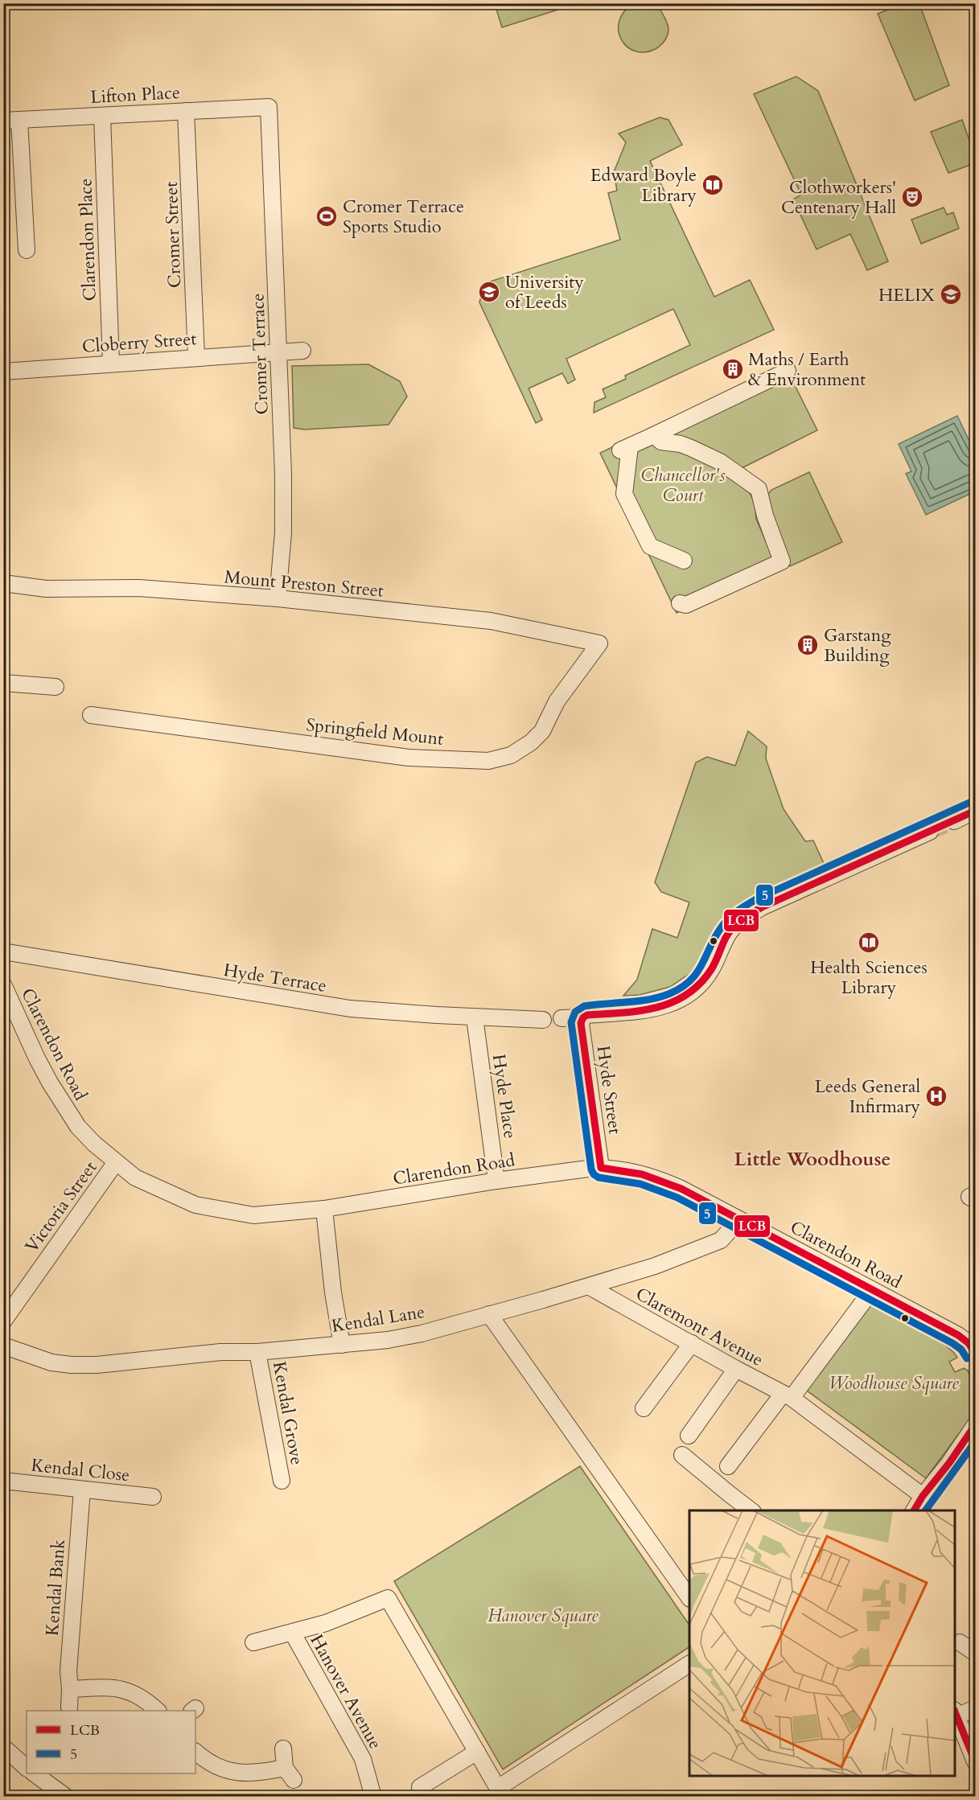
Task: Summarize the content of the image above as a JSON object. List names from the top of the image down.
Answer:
{
  "streets": {
    "street": [
      "Lifton Place",
      "Cromer Street",
      "Clarendon Place",
      "Cloberry Street",
      "Cromer Terrace",
      "Mount Preston Street",
      "Springfield Mount",
      "Hyde Terrace",
      "Clarendon Road",
      "Hyde Street",
      "Hyde Place",
      "Victoria Street",
      "Kendal Lane",
      "Claremont Avenue",
      "Kendal Grove",
      "Kendal Close",
      "Kendal Bank",
      "Hanover Avenue"
    ]
  },
  "crossings": [
    ["Lifton Place", "Cromer Street"],
    ["Lifton Place", "Clarendon Place"],
    ["Lifton Place", "Cromer Terrace"],
    ["Cromer Street", "Cloberry Street"],
    ["Clarendon Place", "Cloberry Street"],
    ["Cloberry Street", "Cromer Terrace"],
    ["Cromer Terrace", "Mount Preston Street"],
    ["Mount Preston Street", "Springfield Mount"],
    ["Hyde Terrace", "Hyde Place"],
    ["Clarendon Road", "Hyde Street"],
    ["Clarendon Road", "Hyde Place"],
    ["Clarendon Road", "Victoria Street"],
    ["Clarendon Road", "Kendal Lane"],
    ["Kendal Lane", "Claremont Avenue"],
    ["Kendal Lane", "Kendal Grove"],
    ["Kendal Close", "Kendal Bank"]
  ],
  "districts": ["Little Woodhouse"],
  "parks": ["Chancellor's Court", "Woodhouse Square", "Hanover Square"],
  "places": {
    "library": ["Edward Boyle Library", "Health Sciences Library"],
    "theatre": ["Clothworkers' Centenary Hall"],
    "sports": ["Cromer Terrace Sports Studio"],
    "school or university": ["University of Leeds", "HELIX"],
    "building": ["Maths / Earth & Environment", "Garstang Building"],
    "hospital": ["Leeds General Infirmary"]
  },
  "lines": ["transit line 5", "transit line LCB"],
  "legend": ["LCB", "5"]
}
